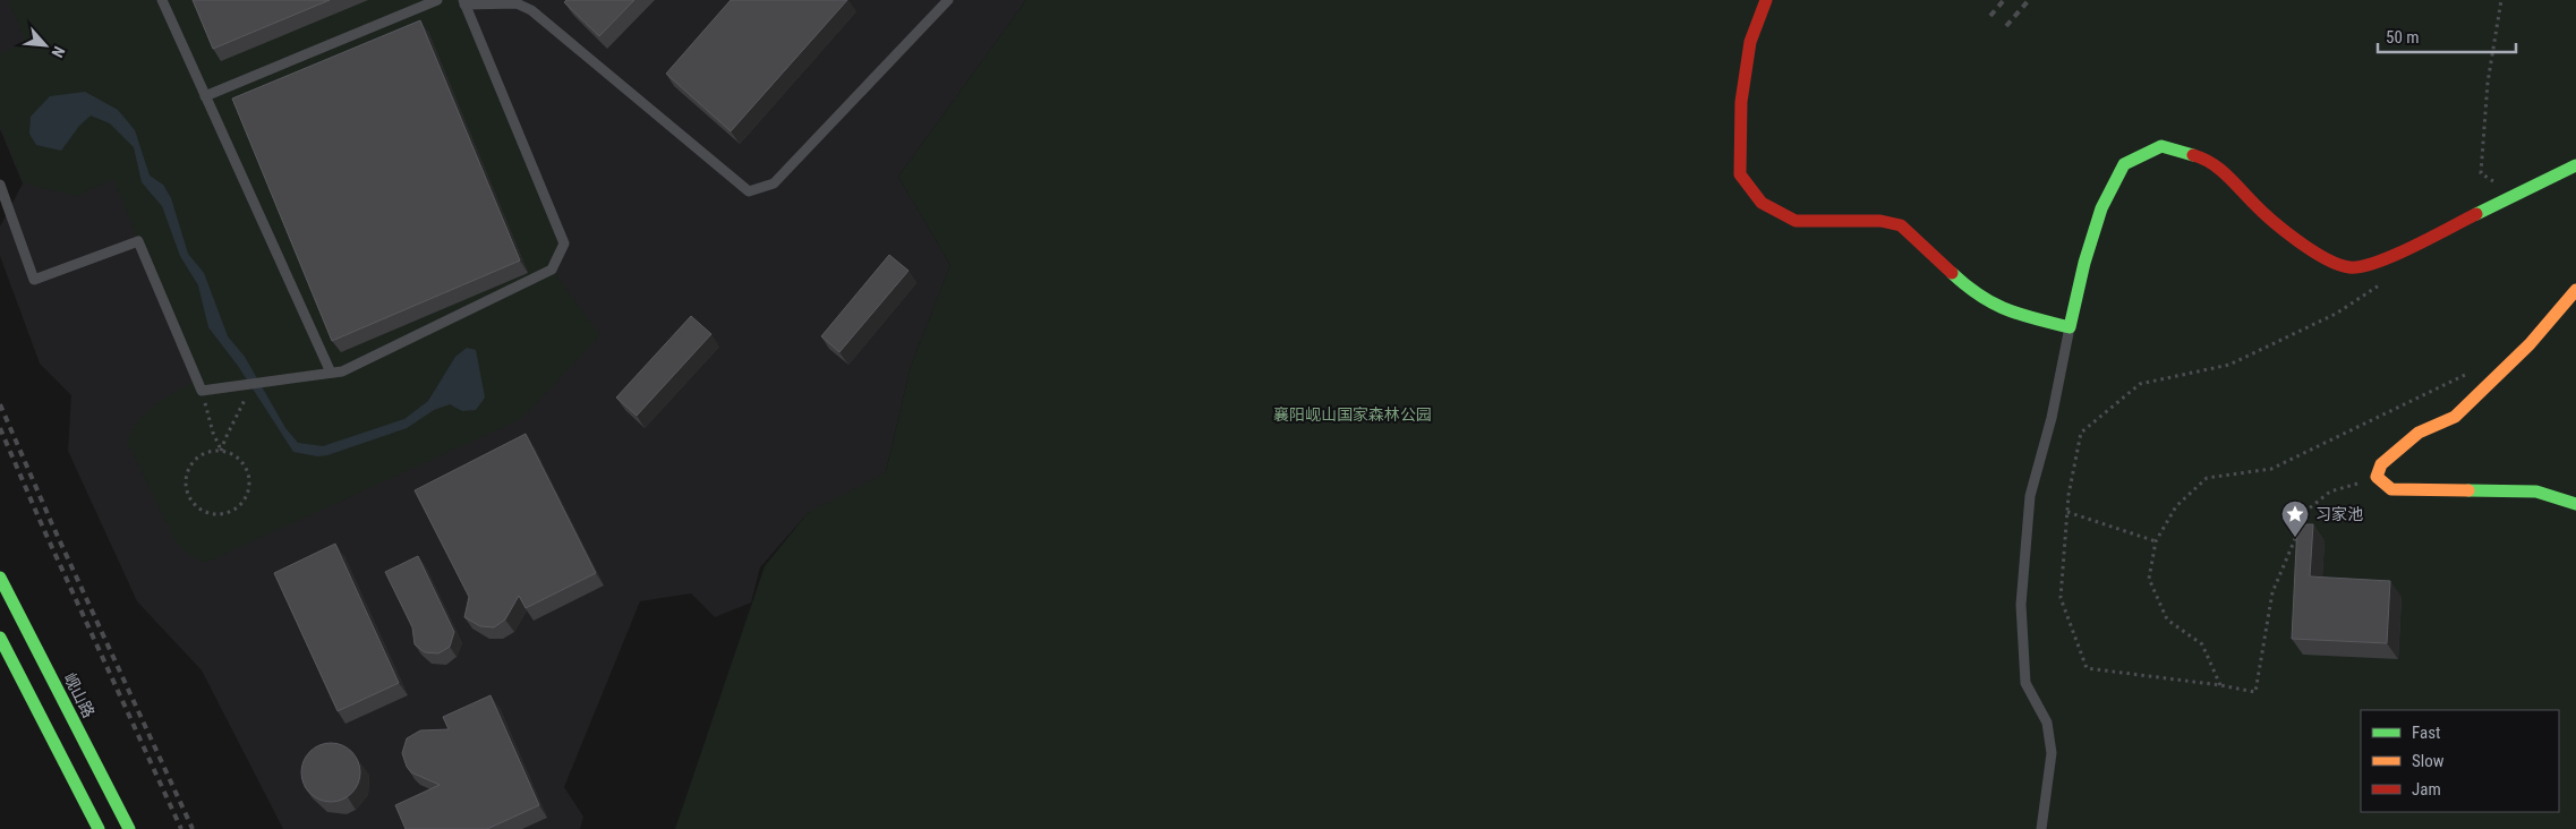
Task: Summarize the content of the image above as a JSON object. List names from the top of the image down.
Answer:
{
  "streets": {
    "main road": ["岘山路"]
  },
  "parks": ["襄阳岘山国家森林公园"],
  "places": {
    "place": ["习家池"]
  },
  "legend": ["Fast", "Slow", "Jam"],
  "scale_bar": "50 m",
  "north": "bottom right"
}
